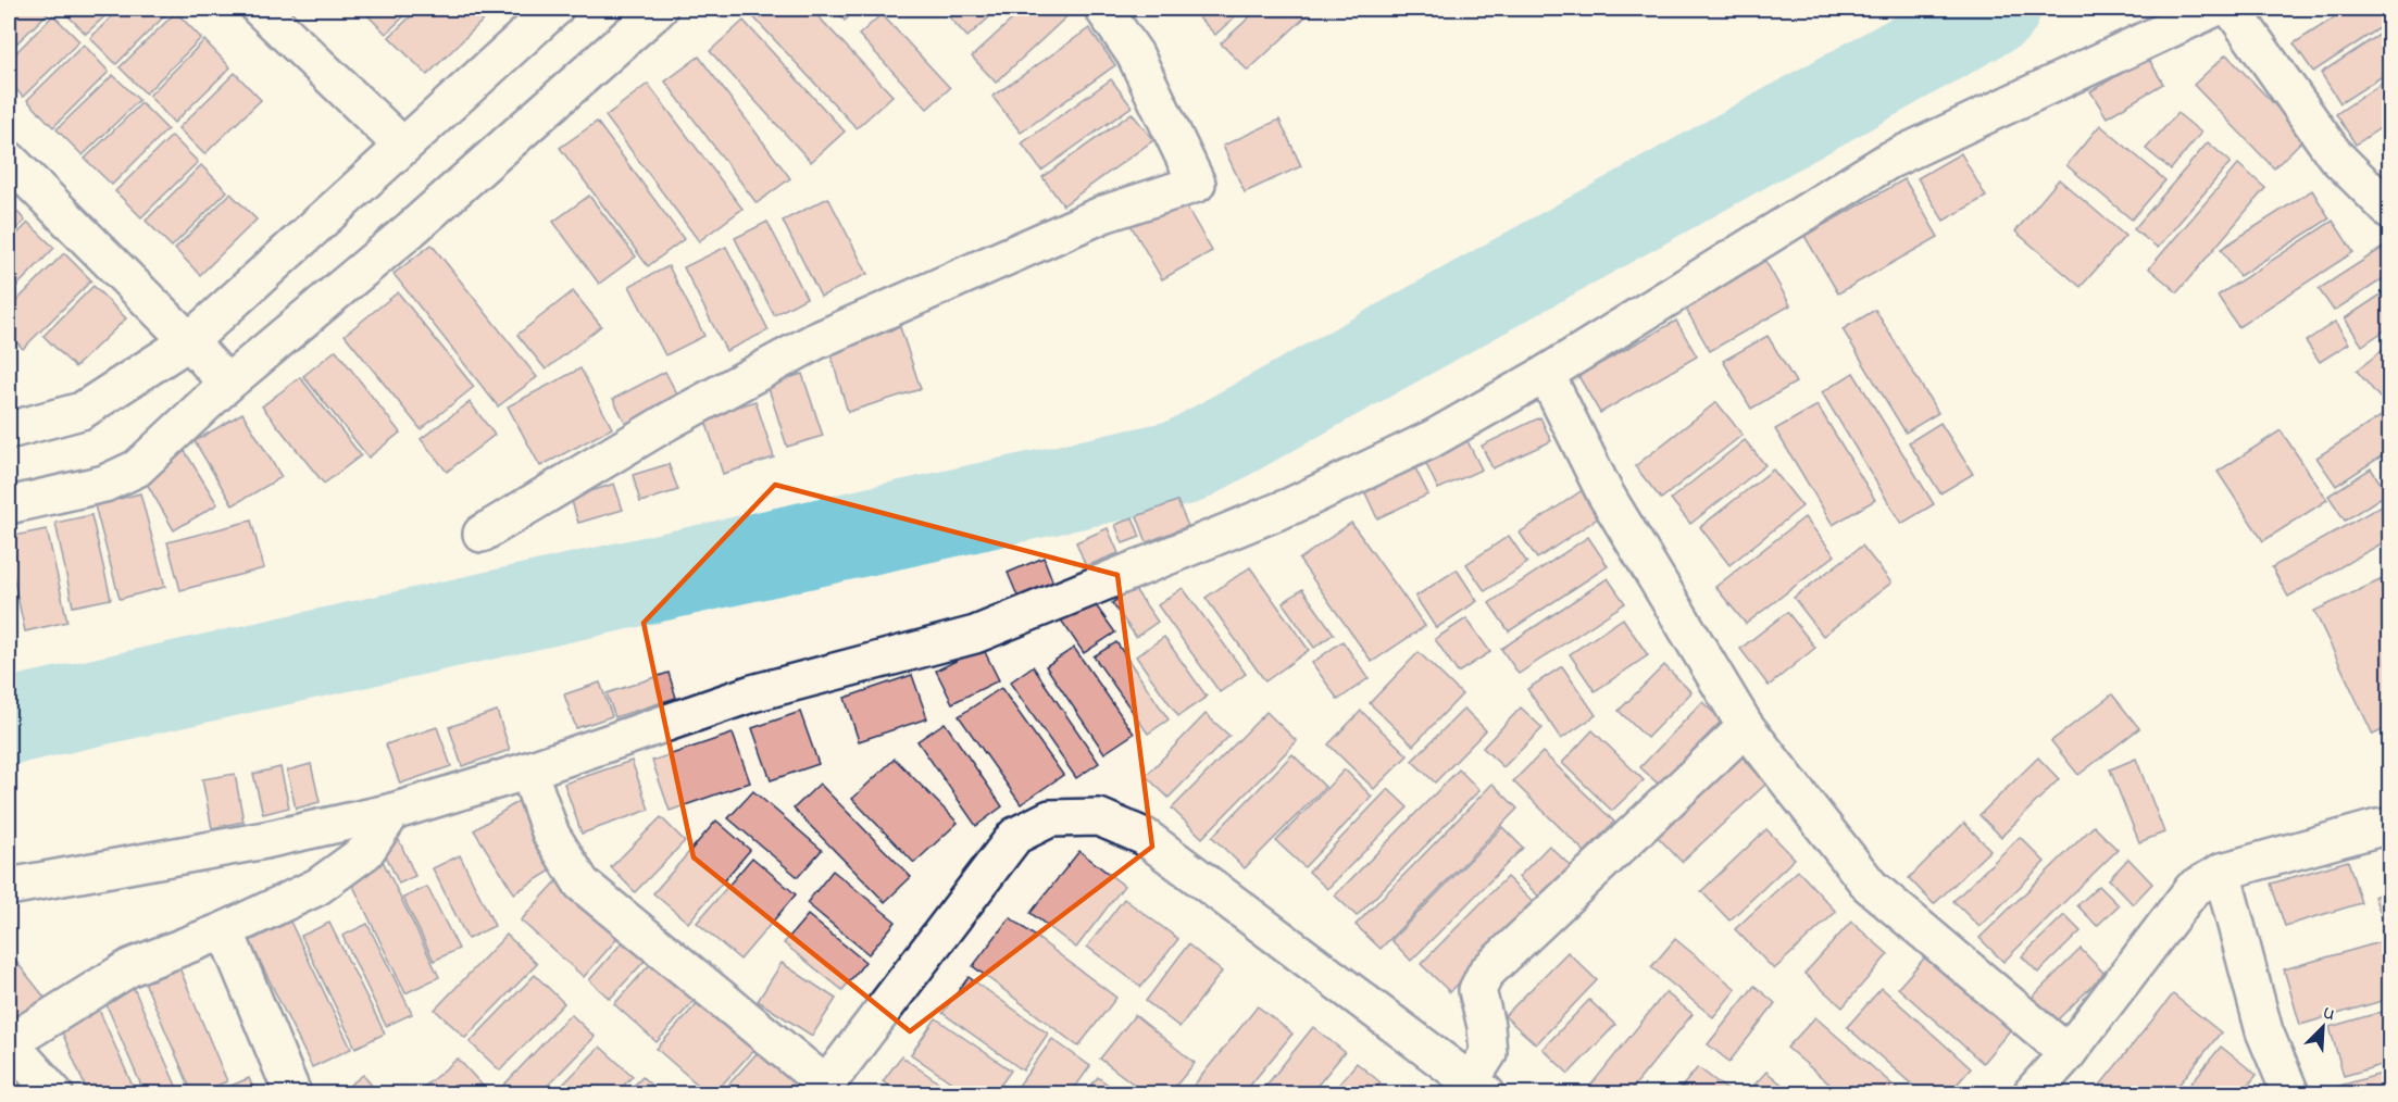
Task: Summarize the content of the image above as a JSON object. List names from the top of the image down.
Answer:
{
  "north": "top right"
}
